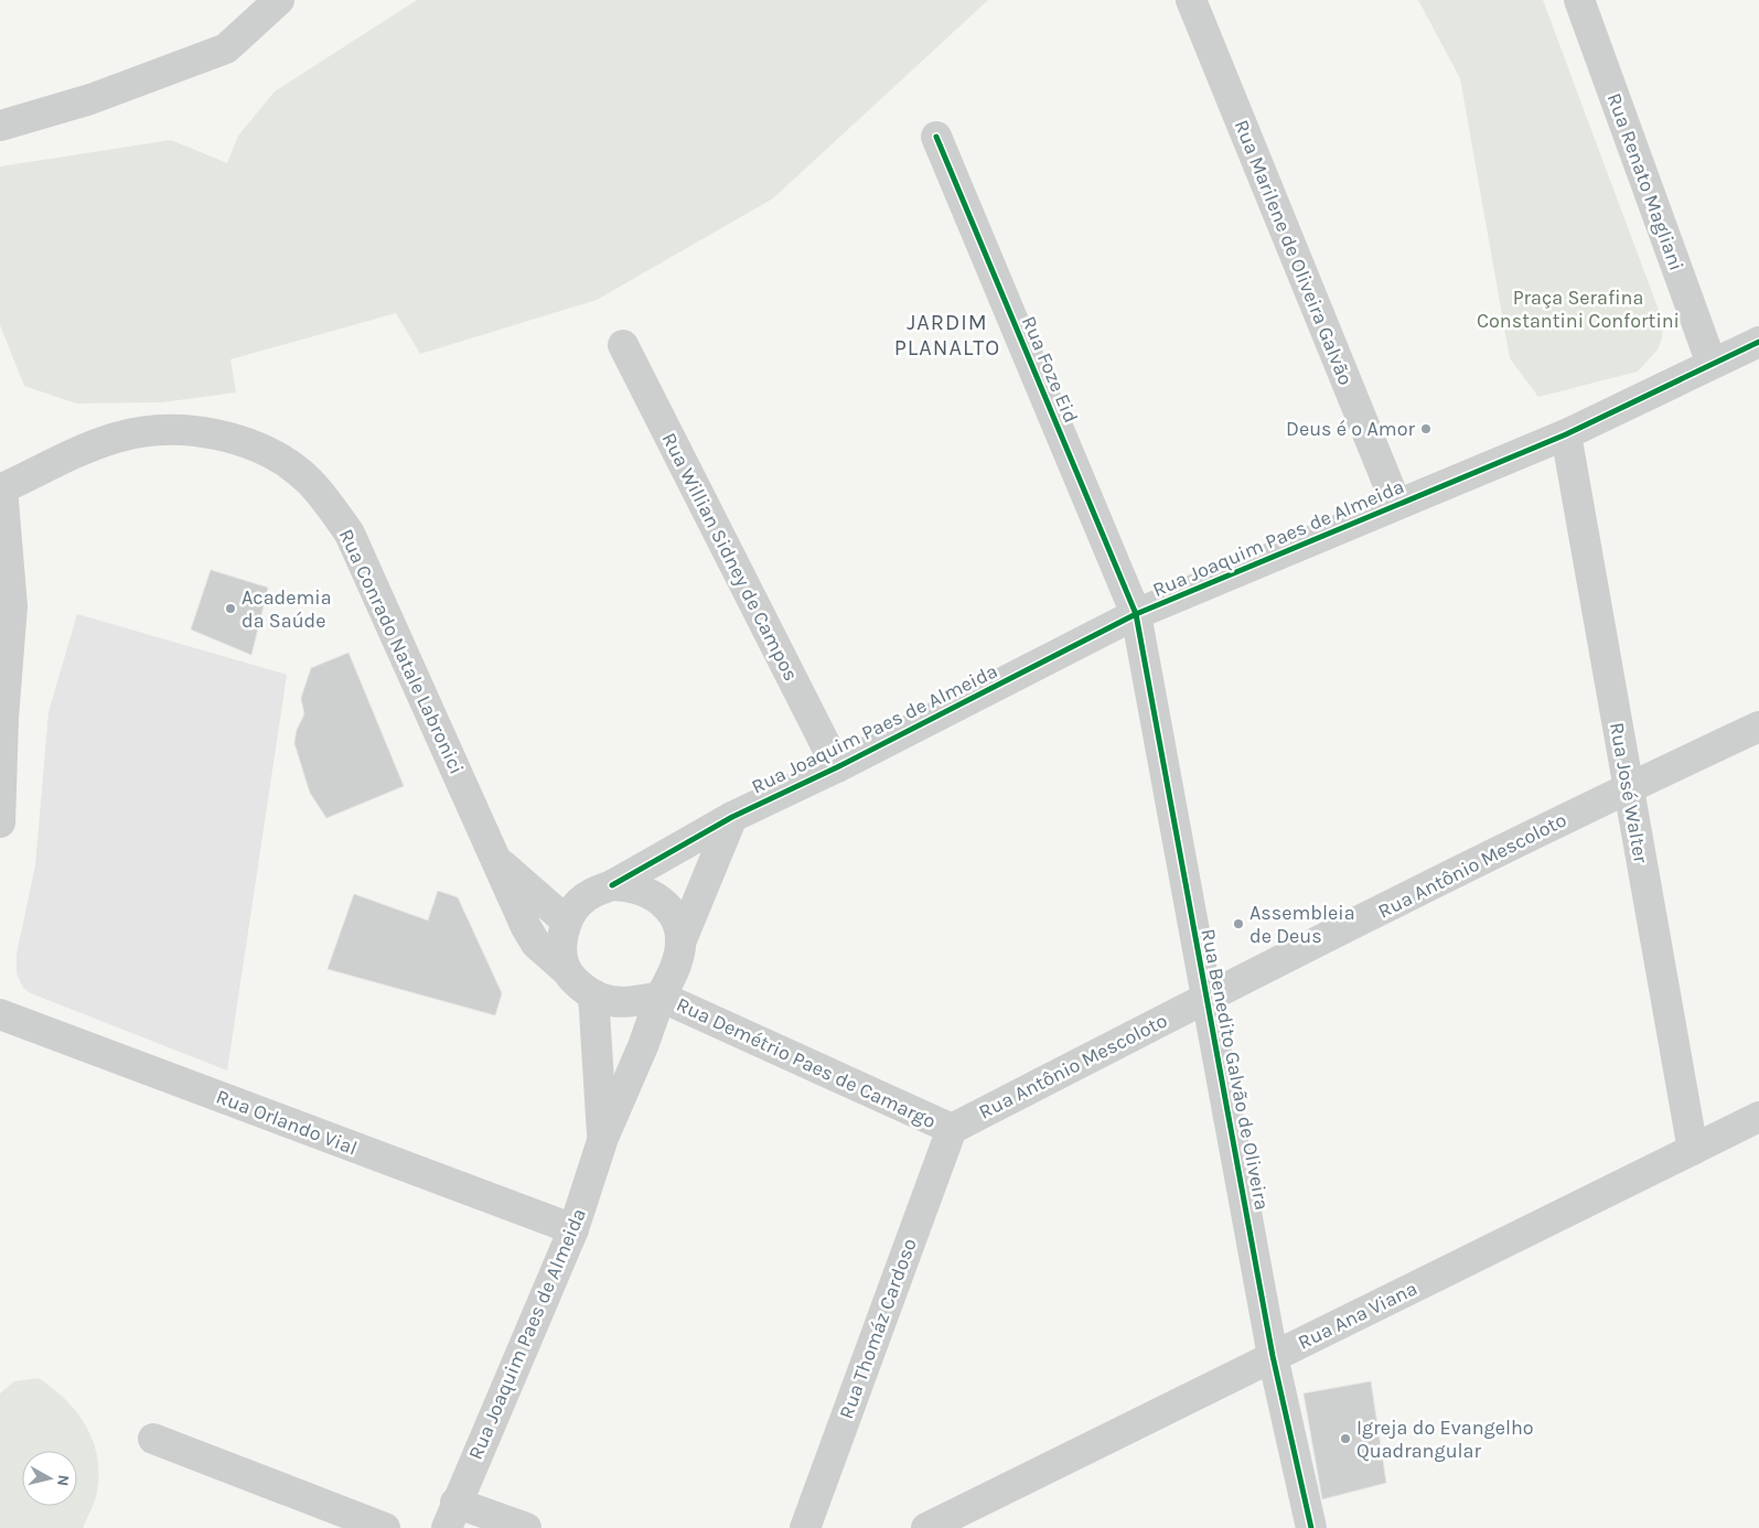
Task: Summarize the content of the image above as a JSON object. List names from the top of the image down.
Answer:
{
  "streets": {
    "street": [
      "Rua Renato Magliani",
      "Rua Marilene de Oliveira Galvão",
      "Rua Foze Eid",
      "Rua Joaquim Paes de Almeida",
      "Rua Willian Sidney de Campos",
      "Rua Conrado Natale Labronici",
      "Rua José Walter",
      "Rua Antônio Mescoloto",
      "Rua Demétrio Paes de Camargo",
      "Rua Benedito Galvão de Oliveira",
      "Rua Orlando Vial",
      "Rua Ana Viana",
      "Rua Thomáz Cardoso"
    ]
  },
  "crossings": [
    ["Rua Renato Magliani", "Rua Joaquim Paes de Almeida"],
    ["Rua Marilene de Oliveira Galvão", "Rua Joaquim Paes de Almeida"],
    ["Rua Foze Eid", "Rua Joaquim Paes de Almeida"],
    ["Rua Foze Eid", "Rua Benedito Galvão de Oliveira"],
    ["Rua Joaquim Paes de Almeida", "Rua Willian Sidney de Campos"],
    ["Rua Joaquim Paes de Almeida", "Rua Conrado Natale Labronici"],
    ["Rua Joaquim Paes de Almeida", "Rua José Walter"],
    ["Rua Joaquim Paes de Almeida", "Rua Demétrio Paes de Camargo"],
    ["Rua Joaquim Paes de Almeida", "Rua Benedito Galvão de Oliveira"],
    ["Rua Joaquim Paes de Almeida", "Rua Orlando Vial"],
    ["Rua Conrado Natale Labronici", "Rua Demétrio Paes de Camargo"],
    ["Rua José Walter", "Rua Antônio Mescoloto"],
    ["Rua José Walter", "Rua Ana Viana"],
    ["Rua Antônio Mescoloto", "Rua Demétrio Paes de Camargo"],
    ["Rua Antônio Mescoloto", "Rua Benedito Galvão de Oliveira"],
    ["Rua Antônio Mescoloto", "Rua Thomáz Cardoso"],
    ["Rua Demétrio Paes de Camargo", "Rua Thomáz Cardoso"],
    ["Rua Benedito Galvão de Oliveira", "Rua Ana Viana"]
  ],
  "districts": ["JARDIM PLANALTO"],
  "parks": ["Praça Serafina Constantini Confortini"],
  "places": [
    "Deus é o Amor",
    "Academia da Saúde",
    "Assembleia de Deus",
    "Igreja do Evangelho Quadrangular"
  ],
  "north": "right"
}
